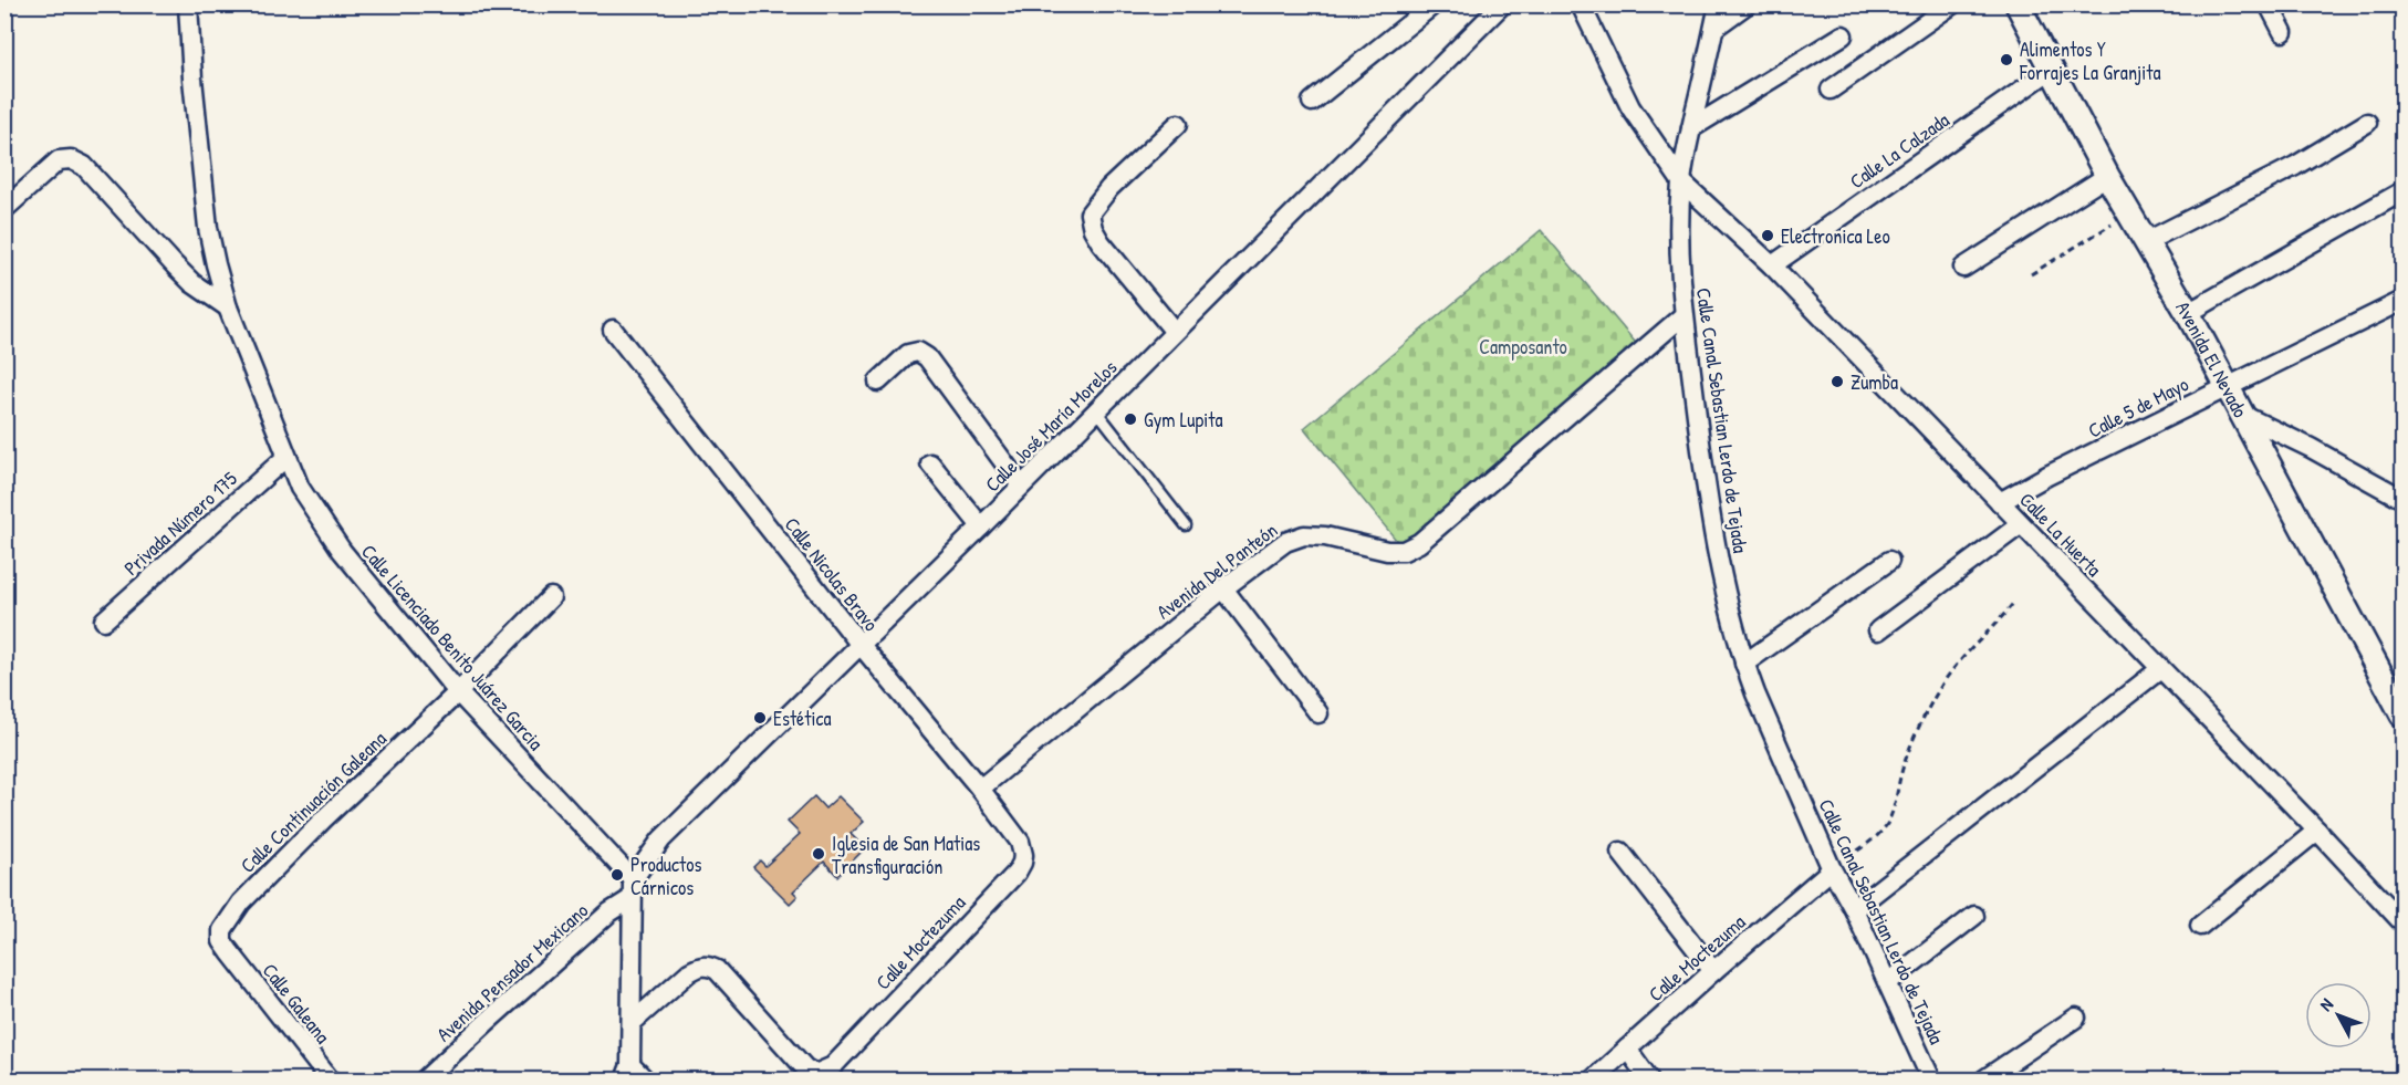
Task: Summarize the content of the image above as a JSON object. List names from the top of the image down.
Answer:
{
  "streets": {
    "street": [
      "Calle La Calzada",
      "Avenida El Nevado",
      "Calle 5 de Mayo",
      "Calle Canal Sebastian Lerdo de Tejada",
      "Calle José María Morelos",
      "Privada Número 175",
      "Calle La Huerta",
      "Avenida Del Panteón",
      "Calle Nicolas Bravo",
      "Calle Licenciado Benito Juárez Garcia",
      "Calle Continuación Galeana",
      "Calle Moctezuma",
      "Avenida Pensador Mexicano",
      "Calle Galeana"
    ]
  },
  "crossings": [
    ["Calle La Calzada", "Avenida El Nevado"],
    ["Calle La Calzada", "Calle La Huerta"],
    ["Avenida El Nevado", "Calle 5 de Mayo"],
    ["Calle 5 de Mayo", "Calle La Huerta"],
    ["Calle Canal Sebastian Lerdo de Tejada", "Calle La Huerta"],
    ["Calle Canal Sebastian Lerdo de Tejada", "Avenida Del Panteón"],
    ["Calle Canal Sebastian Lerdo de Tejada", "Calle Moctezuma"],
    ["Calle José María Morelos", "Calle Nicolas Bravo"],
    ["Calle José María Morelos", "Calle Licenciado Benito Juárez Garcia"],
    ["Privada Número 175", "Calle Licenciado Benito Juárez Garcia"],
    ["Avenida Del Panteón", "Calle Nicolas Bravo"],
    ["Calle Nicolas Bravo", "Calle Moctezuma"],
    ["Calle Licenciado Benito Juárez Garcia", "Calle Continuación Galeana"],
    ["Calle Continuación Galeana", "Calle Galeana"]
  ],
  "parks": ["Camposanto"],
  "places": [
    "Alimentos Y Forrajes La Granjita",
    "Electronica Leo",
    "Zumba",
    "Gym Lupita",
    "Estética",
    "Iglesia de San Matias Transfiguración",
    "Productos Cárnicos"
  ],
  "north": "top left"
}
